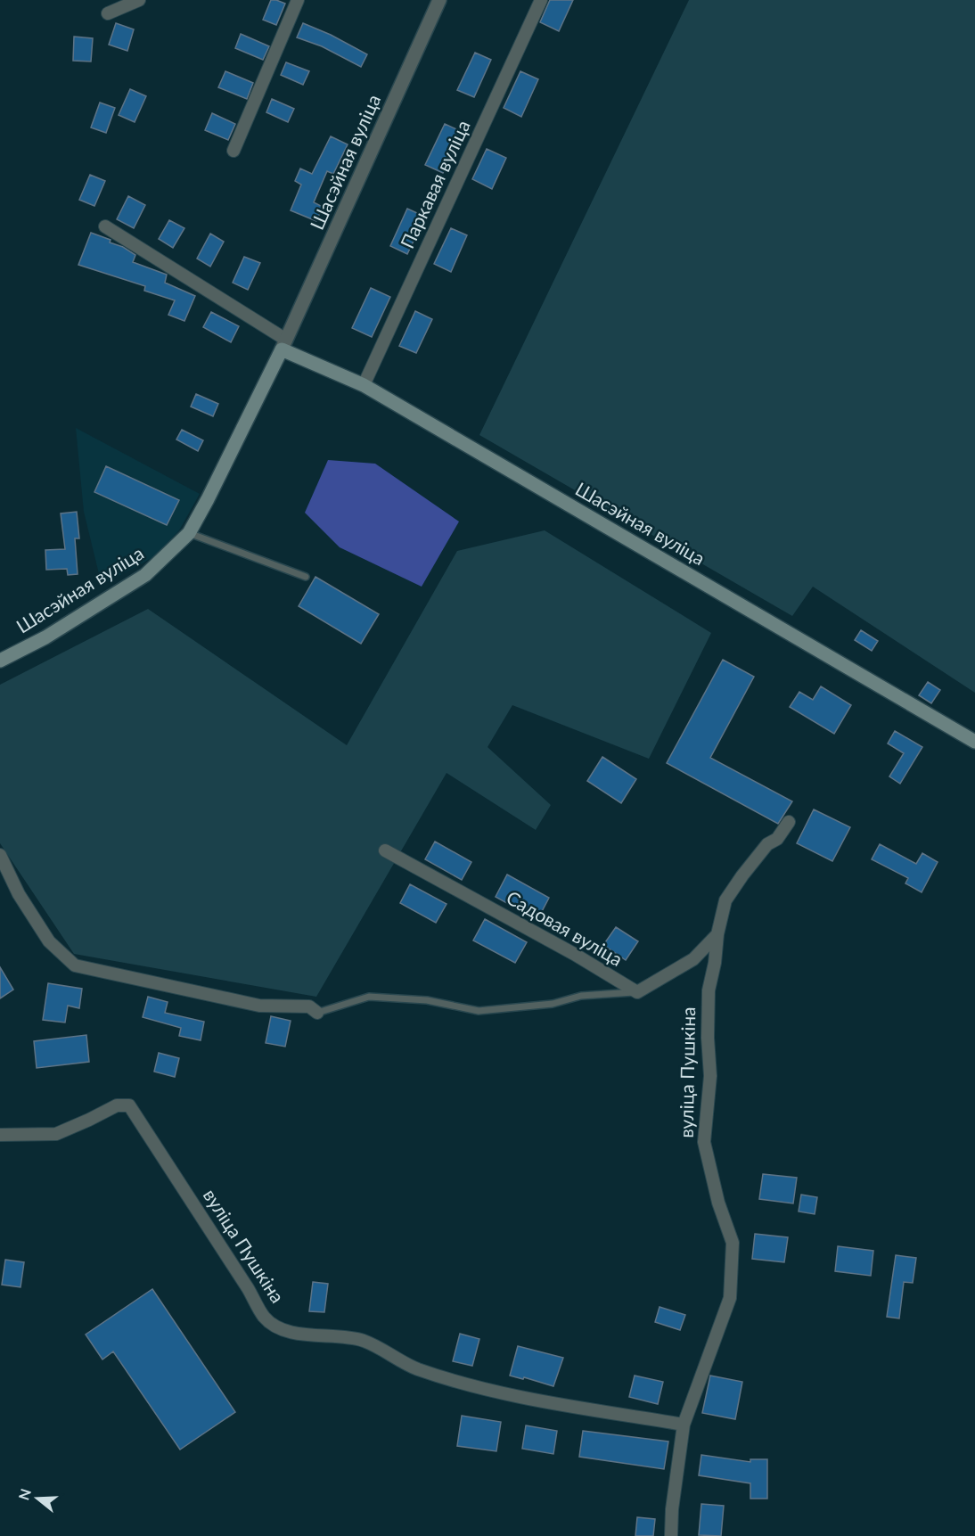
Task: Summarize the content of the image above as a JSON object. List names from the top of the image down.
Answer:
{
  "streets": {
    "main road": ["Шасэйная вуліца"],
    "street": ["Паркавая вуліца", "Садовая вуліца", "вуліца Пушкіна"]
  },
  "crossings": [
    ["Шасэйная вуліца", "Паркавая вуліца"]
  ],
  "north": "left"
}
